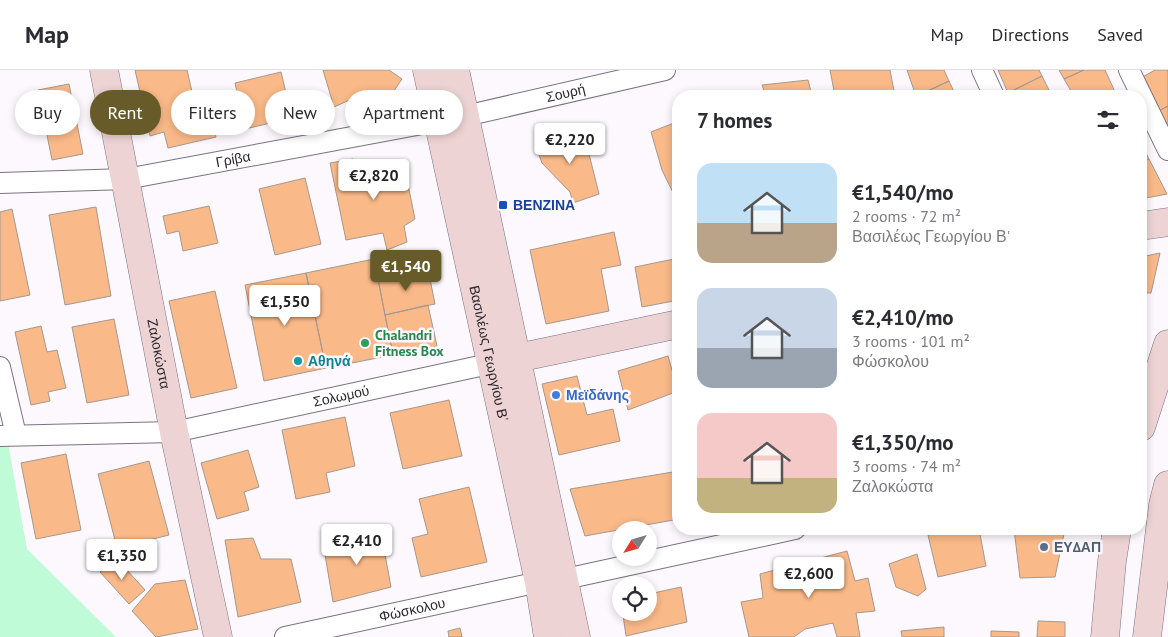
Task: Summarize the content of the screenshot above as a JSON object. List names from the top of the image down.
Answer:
{
  "streets": {
    "street": [
      "Σουρή",
      "Γρίβα",
      "Βασιλέως Γεωργίου Β'",
      "Ζαλοκώστα",
      "Σολωμού",
      "Φώσκολου"
    ]
  },
  "crossings": [
    ["Σουρή", "Βασιλέως Γεωργίου Β'"],
    ["Γρίβα", "Ζαλοκώστα"],
    ["Βασιλέως Γεωργίου Β'", "Σολωμού"],
    ["Βασιλέως Γεωργίου Β'", "Φώσκολου"],
    ["Ζαλοκώστα", "Σολωμού"]
  ],
  "places": {
    "transit": ["ΒΕΝΖΙΝΑ"],
    "other": [
      "Chalandri Fitness Box",
      "Αθηνά",
      "Μεϊδάνης",
      "ΕΥΔΑΠ"
    ]
  },
  "north": "bottom left",
  "page": {
    "header": "Map",
    "nav": ["Map", "Directions", "Saved"],
    "chip": [
      "Buy",
      "Rent",
      "Filters",
      "New",
      "Apartment"
    ],
    "heading": "7 homes",
    "price": [
      "€2,220",
      "€2,820",
      "€1,540",
      "€1,550",
      "€2,410",
      "€1,350",
      "€2,600"
    ],
    "list": [
      {
        "name": "€1,540/mo",
        "note": "2 rooms · 72 m² · Βασιλέως Γεωργίου Β'"
      },
      {
        "name": "€2,410/mo",
        "note": "3 rooms · 101 m² · Φώσκολου"
      },
      {
        "name": "€1,350/mo",
        "note": "3 rooms · 74 m² · Ζαλοκώστα"
      }
    ]
  }
}
